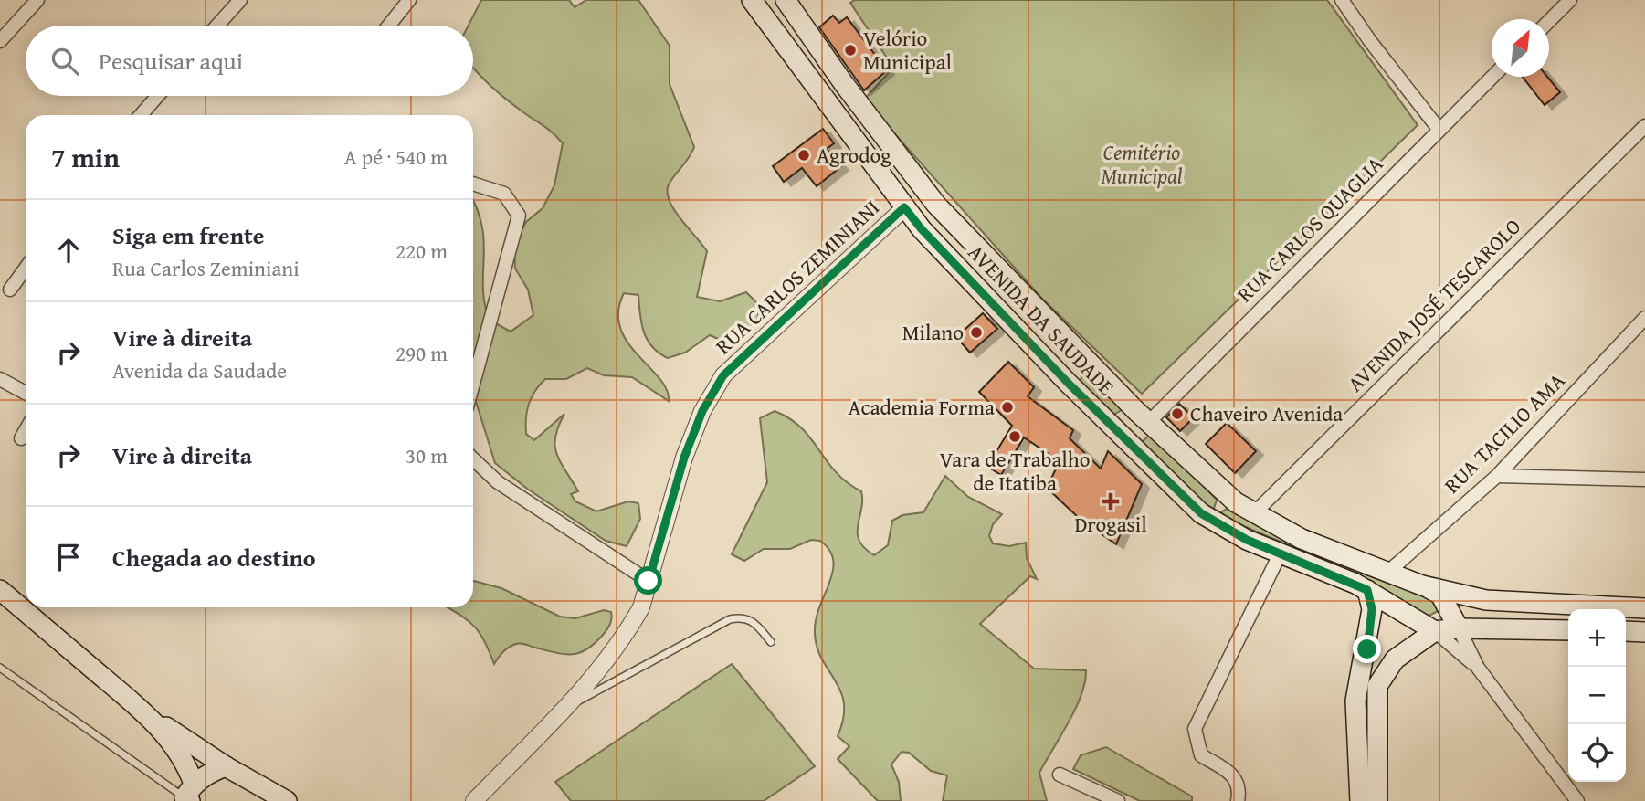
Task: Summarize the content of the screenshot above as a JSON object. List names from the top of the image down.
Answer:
{
  "streets": {
    "main road": ["AVENIDA DA SAUDADE"],
    "street": [
      "RUA CARLOS QUAGLIA",
      "RUA CARLOS ZEMINIANI",
      "AVENIDA JOSÉ TESCAROLO",
      "RUA TACILIO AMA"
    ]
  },
  "crossings": [
    ["RUA CARLOS QUAGLIA", "AVENIDA DA SAUDADE"],
    ["RUA CARLOS ZEMINIANI", "AVENIDA DA SAUDADE"],
    ["AVENIDA JOSÉ TESCAROLO", "AVENIDA DA SAUDADE"],
    ["AVENIDA DA SAUDADE", "RUA TACILIO AMA"]
  ],
  "parks": ["Cemitério Municipal"],
  "places": {
    "other": [
      "Velório Municipal",
      "Agrodog",
      "Milano",
      "Academia Forma",
      "Chaveiro Avenida",
      "Vara de Trabalho de Itatiba"
    ],
    "health": ["Drogasil"]
  },
  "north": "top right",
  "page": {
    "search": "Pesquisar aqui",
    "heading": ["7 min", "A pé · 540 m"],
    "list": [
      ["Siga em frente", "Rua Carlos Zeminiani", "220 m"],
      ["Vire à direita", "Avenida da Saudade", "290 m"],
      ["Vire à direita", "30 m"],
      "Chegada ao destino"
    ],
    "map_buttons": ["+", "−"]
  }
}
